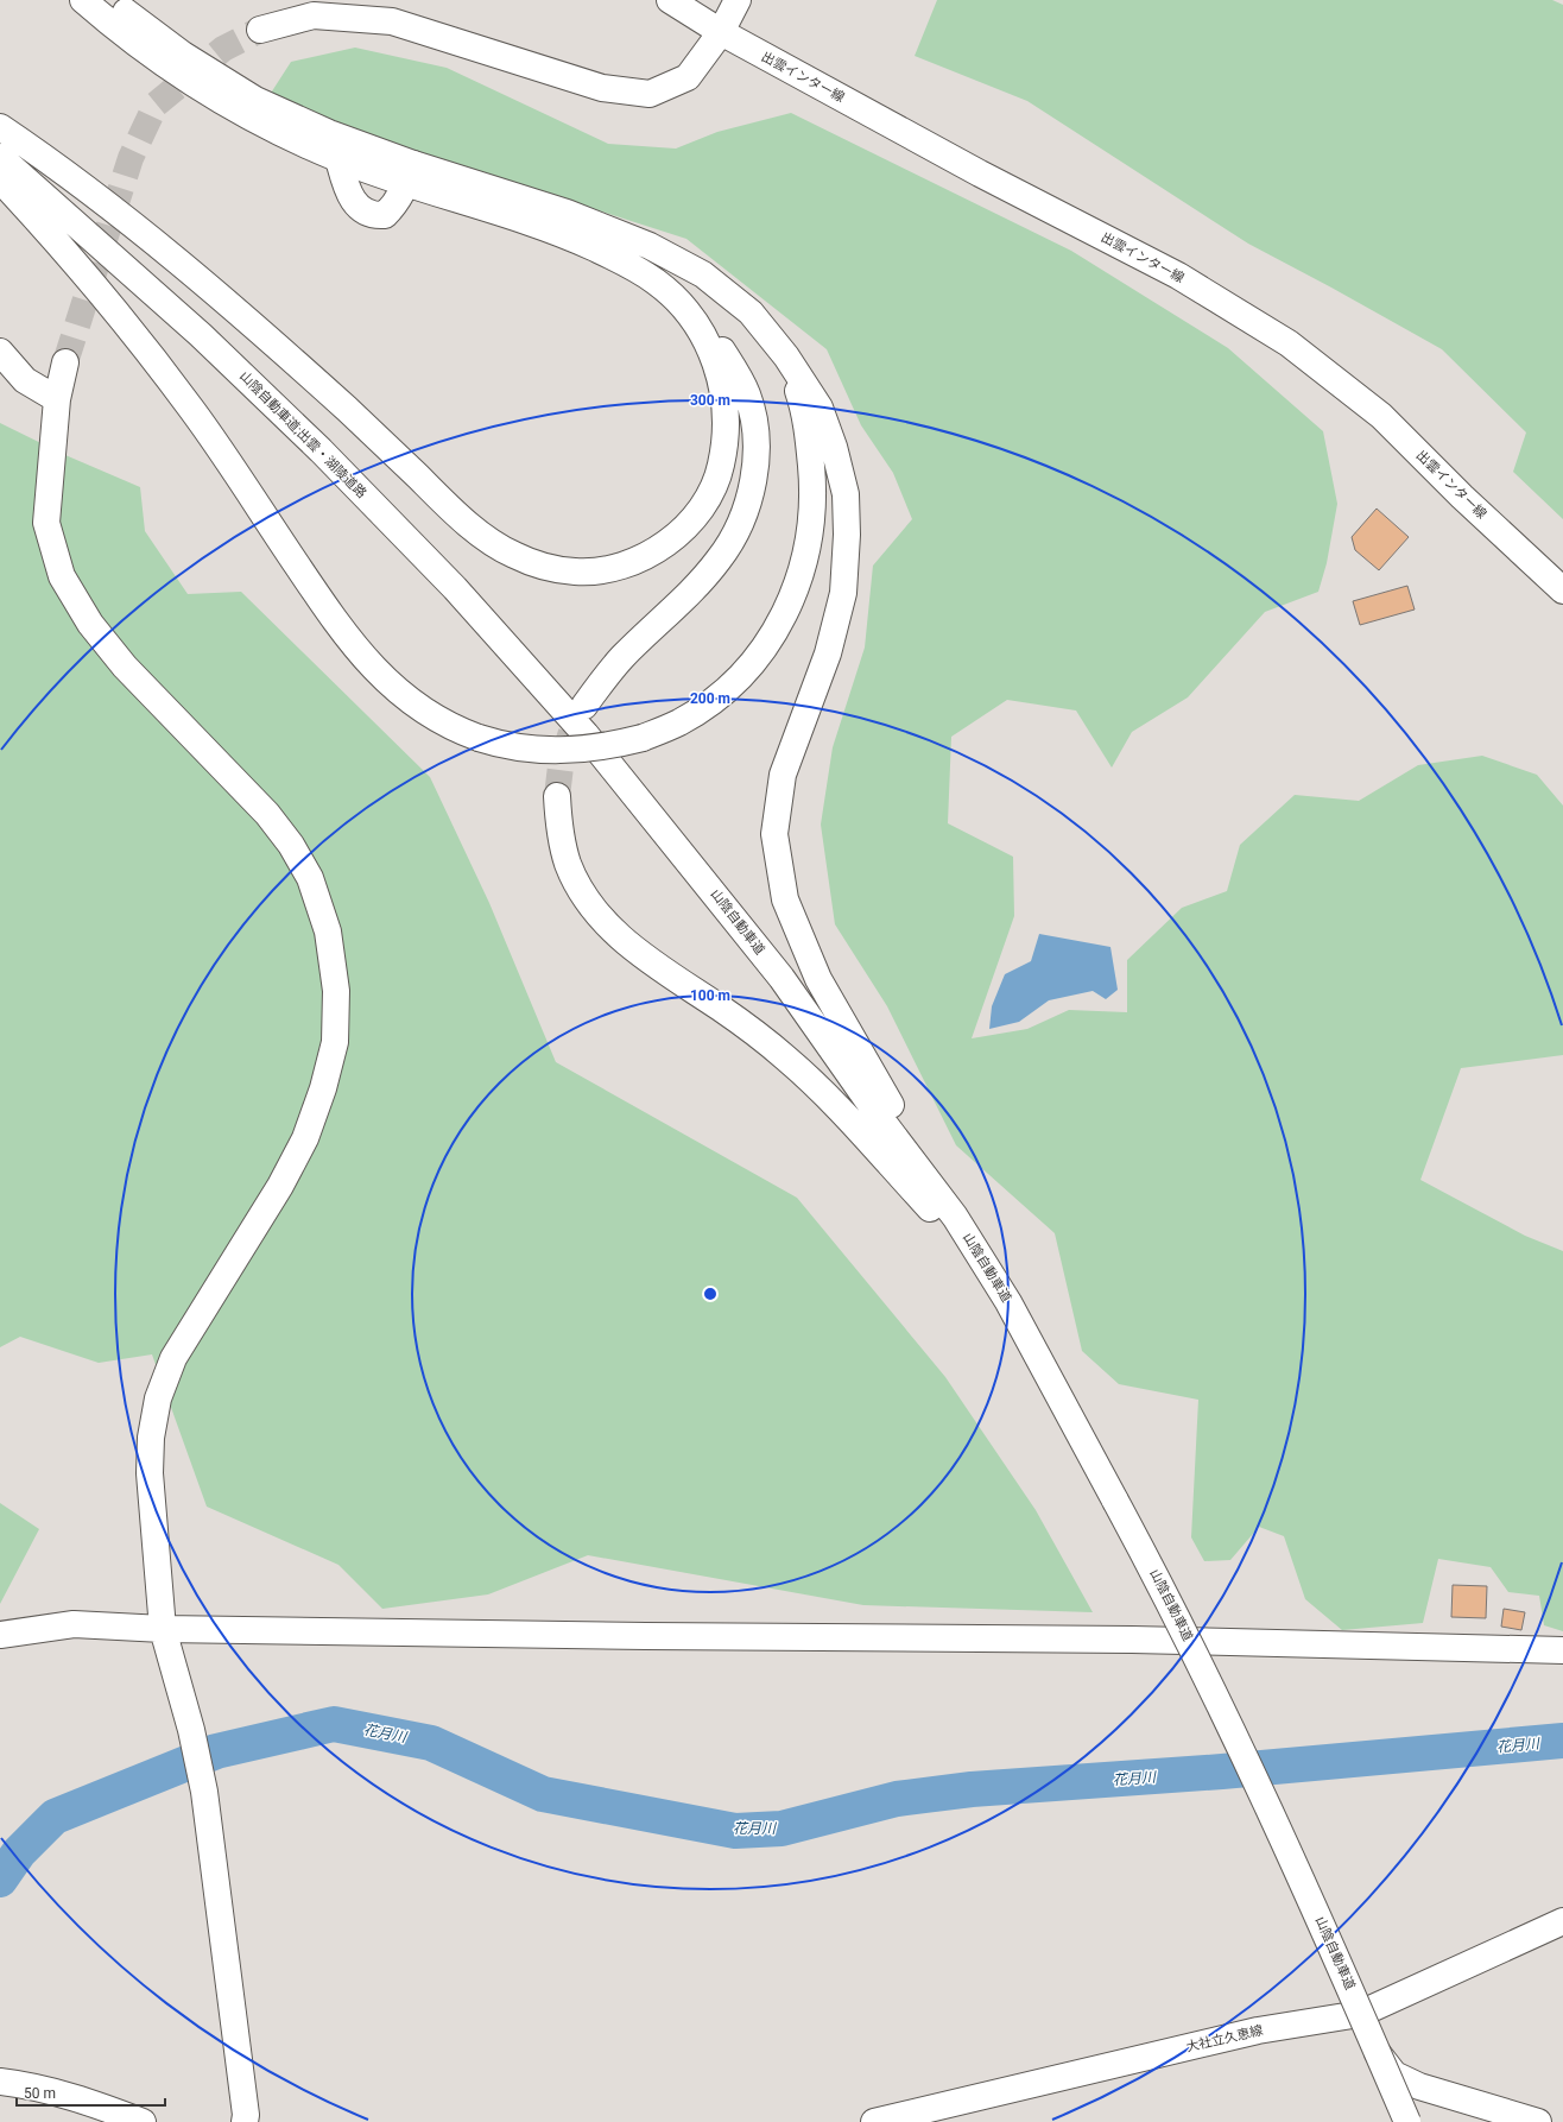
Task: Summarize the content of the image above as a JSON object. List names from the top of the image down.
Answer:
{
  "streets": {
    "main road": [
      "出雲インター線",
      "山陰自動車道;出雲・湖陵道路",
      "山陰自動車道",
      "大社立久恵線"
    ]
  },
  "crossings": [
    ["山陰自動車道;出雲・湖陵道路", "山陰自動車道"]
  ],
  "water": ["花月川"],
  "scale_bar": "50 m",
  "rings": ["300 m", "200 m", "100 m"]
}
